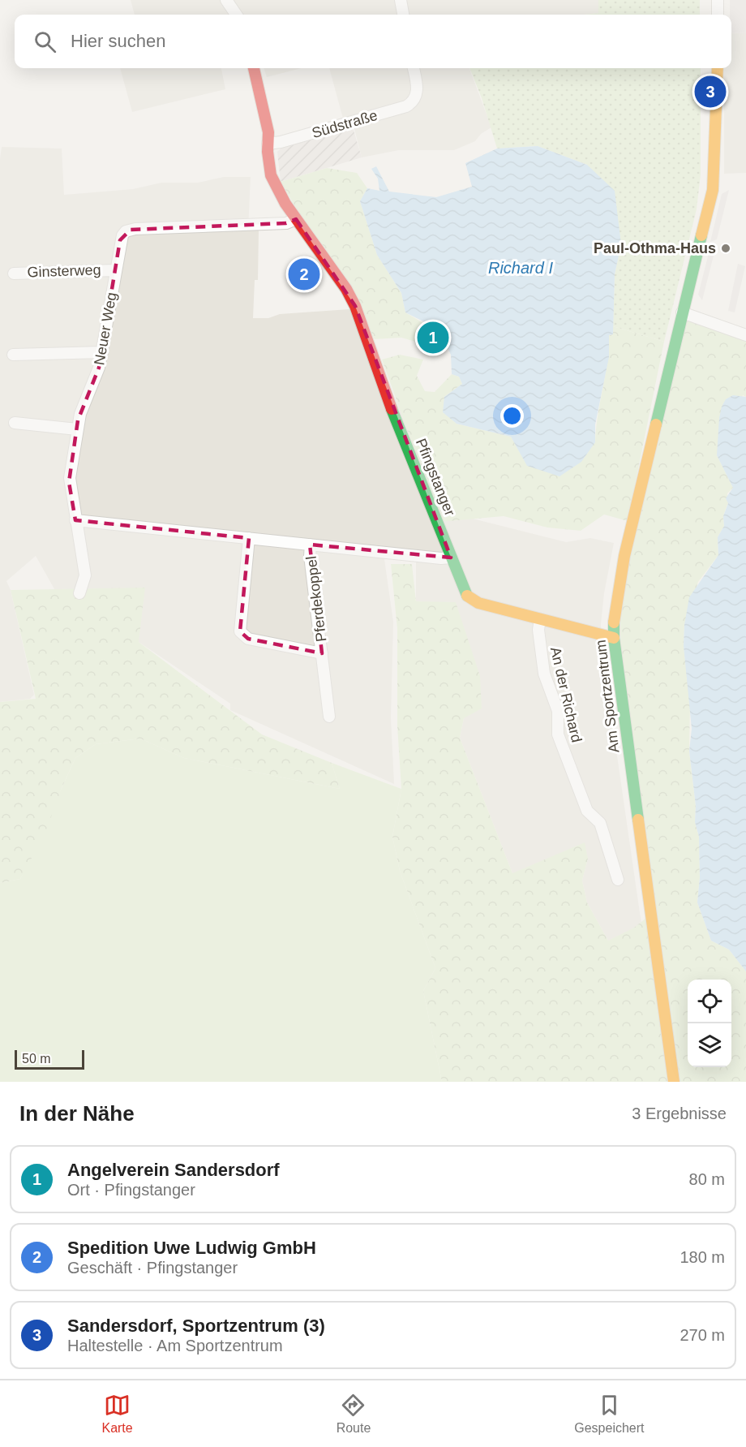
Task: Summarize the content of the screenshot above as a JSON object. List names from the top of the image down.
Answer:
{
  "streets": {
    "street": [
      "Südstraße",
      "Ginsterweg",
      "Neuer Weg",
      "Pfingstanger",
      "Pferdekoppel",
      "An der Richard",
      "Am Sportzentrum"
    ]
  },
  "crossings": [
    ["Südstraße", "Pfingstanger"],
    ["Ginsterweg", "Neuer Weg"],
    ["Neuer Weg", "Pfingstanger"],
    ["Pfingstanger", "An der Richard"],
    ["An der Richard", "Am Sportzentrum"]
  ],
  "water": ["Richard I"],
  "places": ["Paul-Othma-Haus"],
  "scale_bar": "50 m",
  "page": {
    "search": "Hier suchen",
    "pins": ["3", "2", "1"],
    "scale": "50 m",
    "heading": ["In der Nähe", "3 Ergebnisse"],
    "list": [
      {
        "mark": "1",
        "name": "Angelverein Sandersdorf",
        "note": "Ort · Pfingstanger",
        "value": "80 m"
      },
      {
        "mark": "2",
        "name": "Spedition Uwe Ludwig GmbH",
        "note": "Geschäft · Pfingstanger",
        "value": "180 m"
      },
      {
        "mark": "3",
        "name": "Sandersdorf, Sportzentrum (3)",
        "note": "Haltestelle · Am Sportzentrum",
        "value": "270 m"
      }
    ],
    "nav": ["Karte", "Route", "Gespeichert"]
  }
}
